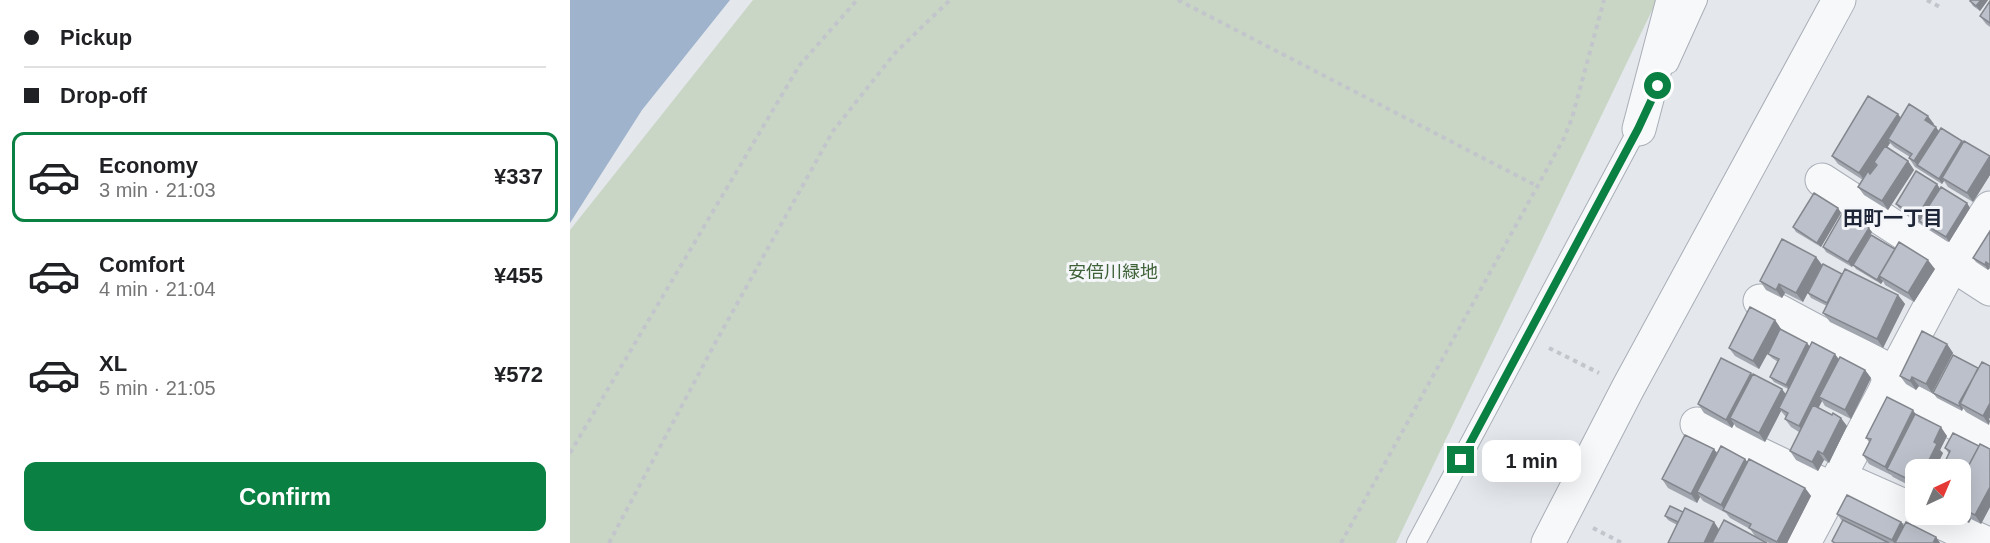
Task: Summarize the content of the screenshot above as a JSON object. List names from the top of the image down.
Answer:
{
  "districts": ["田町一丁目"],
  "parks": ["安倍川緑地"],
  "north": "top right",
  "page": {
    "banner": ["Pickup", "Drop-off"],
    "list": [
      {
        "name": "Economy",
        "note": "3 min · 21:03",
        "value": "¥337"
      },
      {
        "name": "Comfort",
        "note": "4 min · 21:04",
        "value": "¥455"
      },
      {
        "name": "XL",
        "note": "5 min · 21:05",
        "value": "¥572"
      }
    ],
    "bubble": "1 min",
    "buttons": "Confirm"
  }
}
